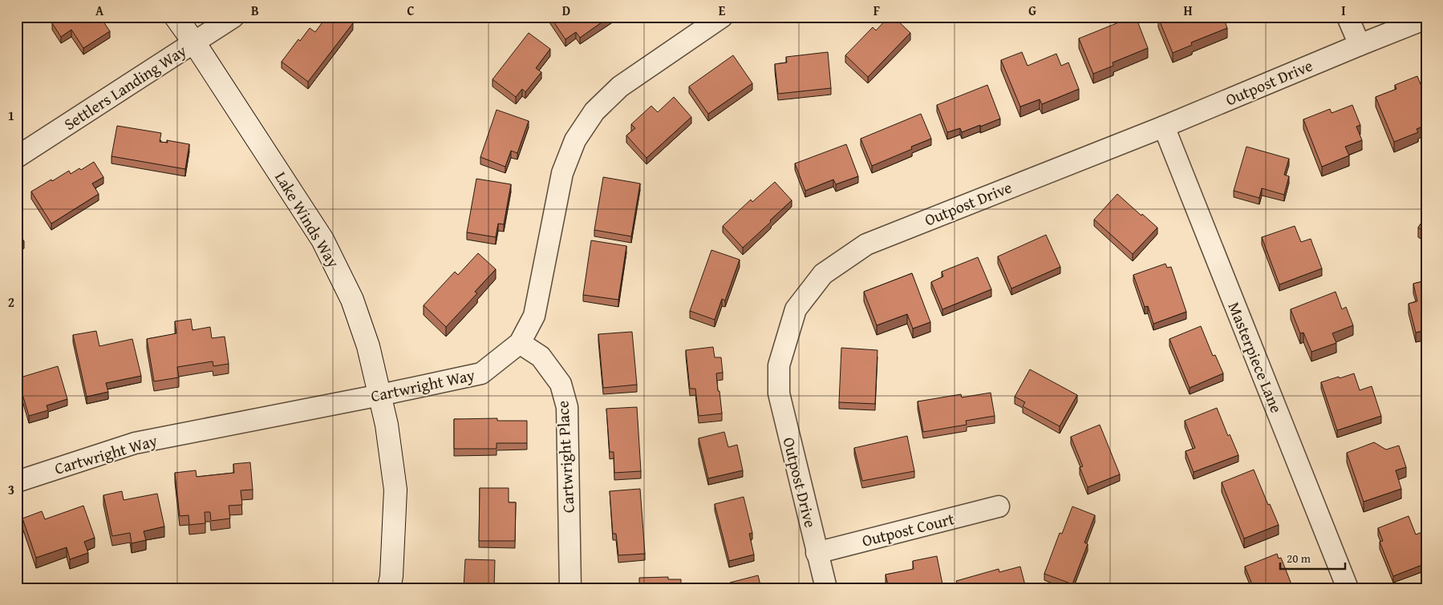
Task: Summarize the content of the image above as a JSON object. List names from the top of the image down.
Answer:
{
  "streets": {
    "street": [
      "Outpost Drive",
      "Settlers Landing Way",
      "Lake Winds Way",
      "Masterpiece Lane",
      "Cartwright Way",
      "Cartwright Place",
      "Outpost Court"
    ]
  },
  "crossings": [
    ["Outpost Drive", "Masterpiece Lane"],
    ["Outpost Drive", "Outpost Court"],
    ["Settlers Landing Way", "Lake Winds Way"],
    ["Lake Winds Way", "Cartwright Way"],
    ["Cartwright Way", "Cartwright Place"]
  ],
  "scale_bar": "20 m",
  "grid": {
    "columns": [
      "A",
      "B",
      "C",
      "D",
      "E",
      "F",
      "G",
      "H",
      "I"
    ],
    "rows": ["1", "2", "3"]
  }
}
